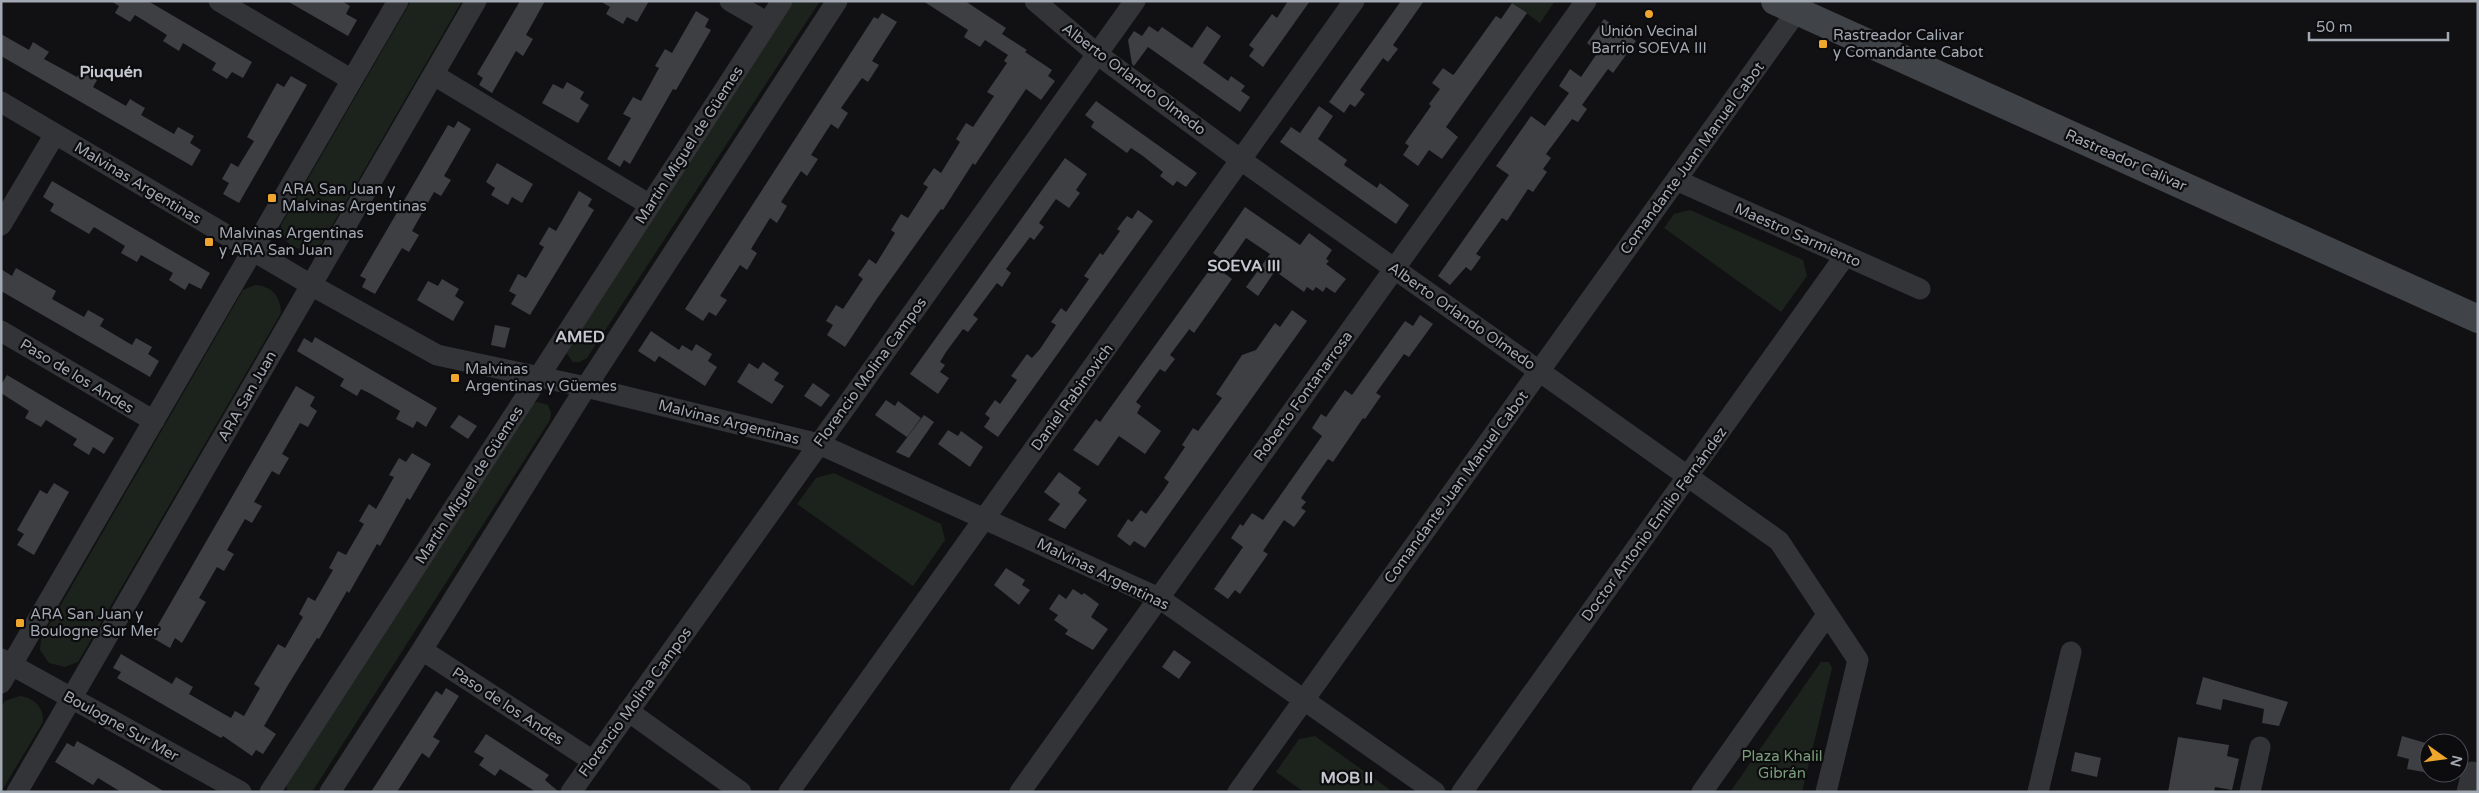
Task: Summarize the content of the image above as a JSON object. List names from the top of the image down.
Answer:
{
  "streets": {
    "main road": ["Rastreador Calivar"],
    "street": [
      "Alberto Orlando Olmedo",
      "Martín Miguel de Güemes",
      "Comandante Juan Manuel Cabot",
      "Malvinas Argentinas",
      "Maestro Sarmiento",
      "Florencio Molina Campos",
      "Paso de los Andes",
      "ARA San Juan",
      "Roberto Fontanarrosa",
      "Daniel Rabinovich",
      "Doctor Antonio Emilio Fernández",
      "Boulogne Sur Mer"
    ]
  },
  "crossings": [
    ["Alberto Orlando Olmedo", "Comandante Juan Manuel Cabot"],
    ["Alberto Orlando Olmedo", "Florencio Molina Campos"],
    ["Alberto Orlando Olmedo", "Roberto Fontanarrosa"],
    ["Alberto Orlando Olmedo", "Daniel Rabinovich"],
    ["Alberto Orlando Olmedo", "Doctor Antonio Emilio Fernández"],
    ["Martín Miguel de Güemes", "Malvinas Argentinas"],
    ["Comandante Juan Manuel Cabot", "Rastreador Calivar"],
    ["Comandante Juan Manuel Cabot", "Malvinas Argentinas"],
    ["Comandante Juan Manuel Cabot", "Maestro Sarmiento"],
    ["Malvinas Argentinas", "Florencio Molina Campos"],
    ["Malvinas Argentinas", "ARA San Juan"],
    ["Malvinas Argentinas", "Roberto Fontanarrosa"],
    ["Malvinas Argentinas", "Daniel Rabinovich"],
    ["Maestro Sarmiento", "Doctor Antonio Emilio Fernández"],
    ["Florencio Molina Campos", "Paso de los Andes"],
    ["ARA San Juan", "Boulogne Sur Mer"]
  ],
  "districts": [
    "Piuquén",
    "SOEVA III",
    "AMED",
    "MOB II"
  ],
  "parks": ["Plaza Khalil Gibrán"],
  "places": {
    "other": ["Unión Vecinal Barrio SOEVA III"],
    "transit": [
      "Rastreador Calivar y Comandante Cabot",
      "ARA San Juan y Malvinas Argentinas",
      "Malvinas Argentinas y ARA San Juan",
      "Malvinas Argentinas y Güemes",
      "ARA San Juan y Boulogne Sur Mer"
    ]
  },
  "scale_bar": "50 m",
  "north": "right"
}
